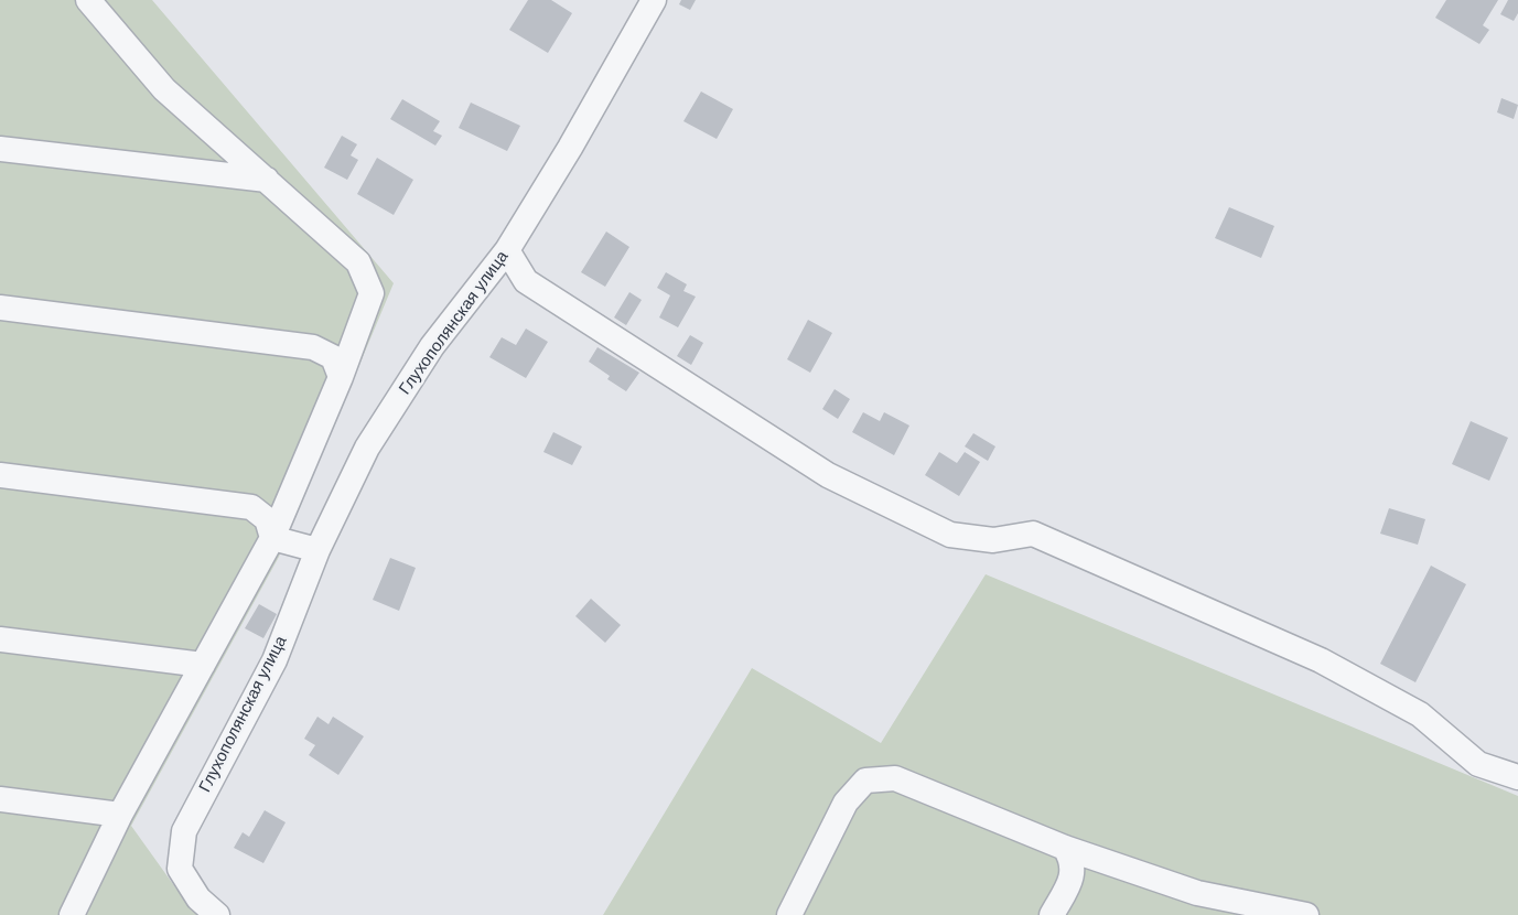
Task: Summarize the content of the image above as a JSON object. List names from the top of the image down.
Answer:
{
  "streets": {
    "street": ["Глухополянская улица"]
  }
}
